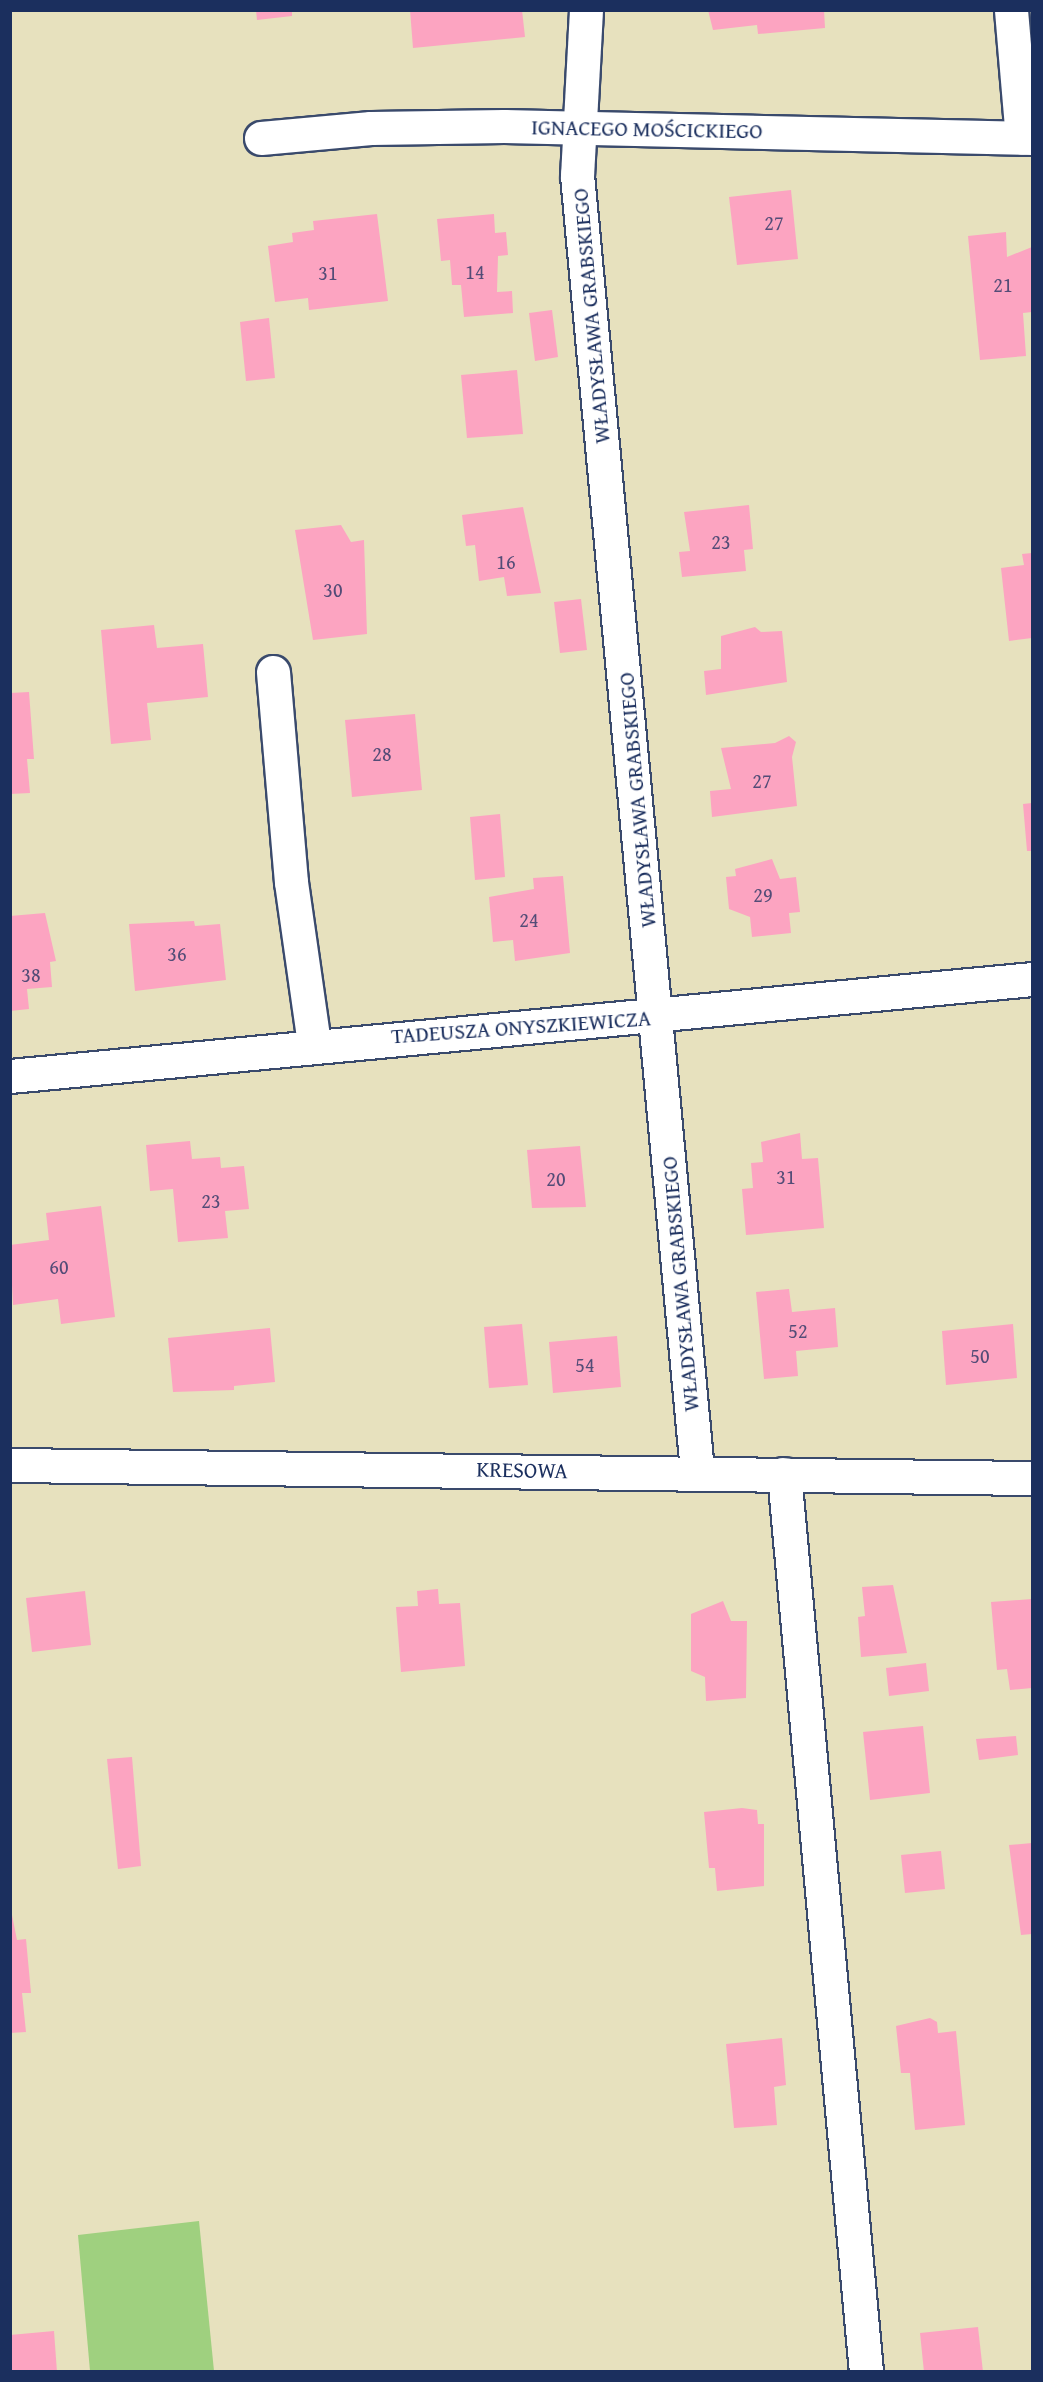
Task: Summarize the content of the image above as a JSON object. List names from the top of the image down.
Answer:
{
  "streets": {
    "street": [
      "IGNACEGO MOŚCICKIEGO",
      "WŁADYSŁAWA GRABSKIEGO",
      "TADEUSZA ONYSZKIEWICZA",
      "KRESOWA"
    ]
  },
  "crossings": [
    ["IGNACEGO MOŚCICKIEGO", "WŁADYSŁAWA GRABSKIEGO"],
    ["WŁADYSŁAWA GRABSKIEGO", "TADEUSZA ONYSZKIEWICZA"],
    ["WŁADYSŁAWA GRABSKIEGO", "KRESOWA"]
  ],
  "house_numbers": [
    "27",
    "14",
    "31",
    "21",
    "23",
    "16",
    "30",
    "28",
    "27",
    "29",
    "24",
    "36",
    "38",
    "31",
    "20",
    "23",
    "60",
    "52",
    "50",
    "54"
  ]
}
